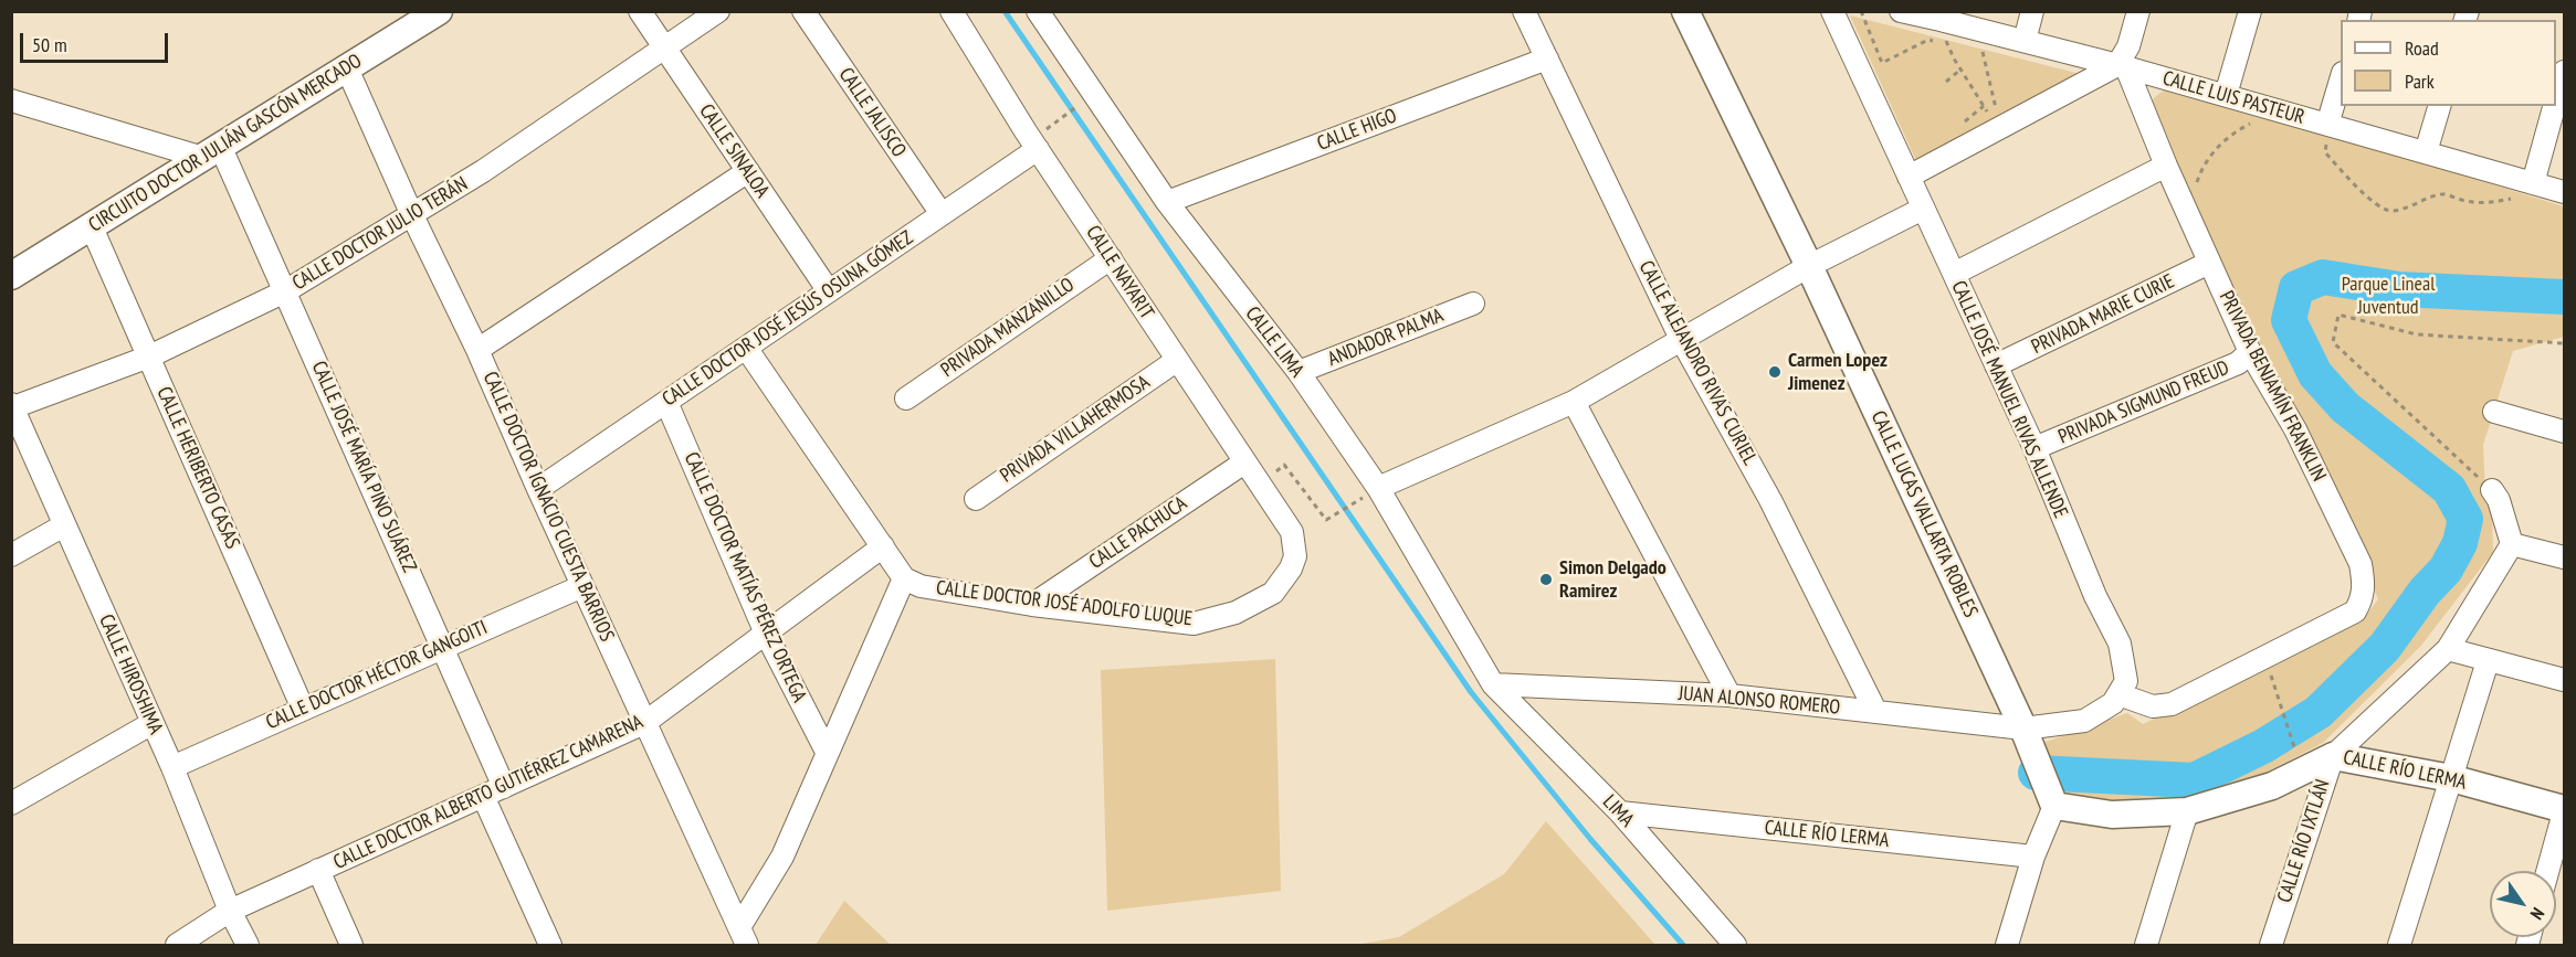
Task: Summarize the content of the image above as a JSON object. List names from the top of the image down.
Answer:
{
  "streets": {
    "street": [
      "CALLE LUIS PASTEUR",
      "CALLE JALISCO",
      "CALLE HIGO",
      "CIRCUITO DOCTOR JULIÁN GASCÓN MERCADO",
      "CALLE SINALOA",
      "CALLE DOCTOR JULIO TERÁN",
      "CALLE NAYARIT",
      "PRIVADA MARIE CURIE",
      "CALLE DOCTOR JOSÉ JESÚS OSUNA GÓMEZ",
      "PRIVADA MANZANILLO",
      "ANDADOR PALMA",
      "CALLE LIMA",
      "CALLE ALEJANDRO RIVAS CURIEL",
      "PRIVADA BENJAMÍN FRANKLIN",
      "CALLE JOSÉ MANUEL RIVAS ALLENDE",
      "PRIVADA SIGMUND FREUD",
      "PRIVADA VILLAHERMOSA",
      "CALLE JOSÉ MARÍA PINO SUÁREZ",
      "CALLE HERIBERTO CASAS",
      "CALLE DOCTOR IGNACIO CUESTA BARRIOS",
      "CALLE LUCAS VALLARTA ROBLES",
      "CALLE PACHUCA",
      "CALLE DOCTOR MATÍAS PÉREZ ORTEGA",
      "CALLE DOCTOR JOSÉ ADOLFO LUQUE",
      "CALLE HIROSHIMA",
      "CALLE DOCTOR HÉCTOR GANGOITI",
      "JUAN ALONSO ROMERO",
      "CALLE RÍO LERMA",
      "CALLE DOCTOR ALBERTO GUTIÉRREZ CAMARENA",
      "LIMA",
      "CALLE RÍO IXTLÁN"
    ]
  },
  "crossings": [
    ["CALLE LUIS PASTEUR", "PRIVADA BENJAMÍN FRANKLIN"],
    ["CALLE JALISCO", "CALLE DOCTOR JOSÉ JESÚS OSUNA GÓMEZ"],
    ["CALLE HIGO", "CALLE LIMA"],
    ["CALLE HIGO", "CALLE ALEJANDRO RIVAS CURIEL"],
    ["CIRCUITO DOCTOR JULIÁN GASCÓN MERCADO", "CALLE JOSÉ MARÍA PINO SUÁREZ"],
    ["CIRCUITO DOCTOR JULIÁN GASCÓN MERCADO", "CALLE HERIBERTO CASAS"],
    ["CIRCUITO DOCTOR JULIÁN GASCÓN MERCADO", "CALLE DOCTOR IGNACIO CUESTA BARRIOS"],
    ["CALLE SINALOA", "CALLE DOCTOR JULIO TERÁN"],
    ["CALLE SINALOA", "CALLE DOCTOR JOSÉ JESÚS OSUNA GÓMEZ"],
    ["CALLE DOCTOR JULIO TERÁN", "CALLE JOSÉ MARÍA PINO SUÁREZ"],
    ["CALLE DOCTOR JULIO TERÁN", "CALLE HERIBERTO CASAS"],
    ["CALLE DOCTOR JULIO TERÁN", "CALLE DOCTOR IGNACIO CUESTA BARRIOS"],
    ["CALLE DOCTOR JULIO TERÁN", "CALLE HIROSHIMA"],
    ["CALLE NAYARIT", "CALLE DOCTOR JOSÉ JESÚS OSUNA GÓMEZ"],
    ["CALLE NAYARIT", "PRIVADA MANZANILLO"],
    ["CALLE NAYARIT", "PRIVADA VILLAHERMOSA"],
    ["CALLE NAYARIT", "CALLE PACHUCA"],
    ["CALLE NAYARIT", "CALLE DOCTOR JOSÉ ADOLFO LUQUE"],
    ["PRIVADA MARIE CURIE", "PRIVADA BENJAMÍN FRANKLIN"],
    ["PRIVADA MARIE CURIE", "CALLE JOSÉ MANUEL RIVAS ALLENDE"],
    ["CALLE DOCTOR JOSÉ JESÚS OSUNA GÓMEZ", "CALLE DOCTOR IGNACIO CUESTA BARRIOS"],
    ["CALLE DOCTOR JOSÉ JESÚS OSUNA GÓMEZ", "CALLE DOCTOR MATÍAS PÉREZ ORTEGA"],
    ["ANDADOR PALMA", "CALLE LIMA"],
    ["CALLE LIMA", "JUAN ALONSO ROMERO"],
    ["CALLE LIMA", "LIMA"],
    ["CALLE ALEJANDRO RIVAS CURIEL", "JUAN ALONSO ROMERO"],
    ["PRIVADA BENJAMÍN FRANKLIN", "CALLE JOSÉ MANUEL RIVAS ALLENDE"],
    ["PRIVADA BENJAMÍN FRANKLIN", "PRIVADA SIGMUND FREUD"],
    ["CALLE JOSÉ MANUEL RIVAS ALLENDE", "PRIVADA SIGMUND FREUD"],
    ["CALLE JOSÉ MARÍA PINO SUÁREZ", "CALLE DOCTOR HÉCTOR GANGOITI"],
    ["CALLE JOSÉ MARÍA PINO SUÁREZ", "CALLE DOCTOR ALBERTO GUTIÉRREZ CAMARENA"],
    ["CALLE HERIBERTO CASAS", "CALLE DOCTOR HÉCTOR GANGOITI"],
    ["CALLE DOCTOR IGNACIO CUESTA BARRIOS", "CALLE DOCTOR HÉCTOR GANGOITI"],
    ["CALLE DOCTOR IGNACIO CUESTA BARRIOS", "CALLE DOCTOR ALBERTO GUTIÉRREZ CAMARENA"],
    ["CALLE LUCAS VALLARTA ROBLES", "JUAN ALONSO ROMERO"],
    ["CALLE LUCAS VALLARTA ROBLES", "CALLE RÍO LERMA"],
    ["CALLE PACHUCA", "CALLE DOCTOR JOSÉ ADOLFO LUQUE"],
    ["CALLE DOCTOR MATÍAS PÉREZ ORTEGA", "CALLE DOCTOR ALBERTO GUTIÉRREZ CAMARENA"],
    ["CALLE HIROSHIMA", "CALLE DOCTOR HÉCTOR GANGOITI"],
    ["CALLE HIROSHIMA", "CALLE DOCTOR ALBERTO GUTIÉRREZ CAMARENA"],
    ["JUAN ALONSO ROMERO", "LIMA"],
    ["CALLE RÍO LERMA", "LIMA"],
    ["CALLE RÍO LERMA", "CALLE RÍO IXTLÁN"]
  ],
  "parks": ["Parque Lineal Juventud"],
  "places": ["Carmen Lopez Jimenez", "Simon Delgado Ramirez"],
  "legend": ["Road", "Park"],
  "scale_bar": "50 m",
  "north": "bottom right"
}
